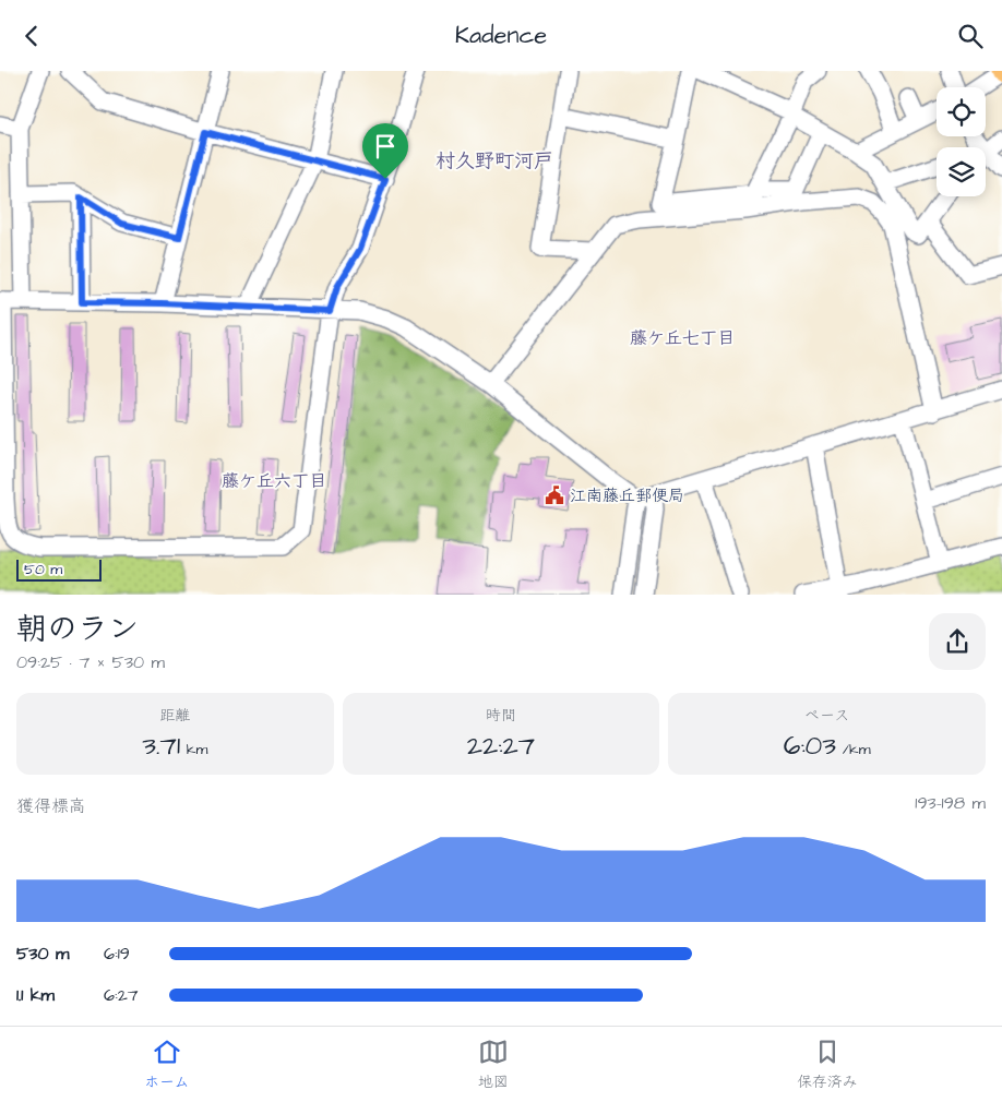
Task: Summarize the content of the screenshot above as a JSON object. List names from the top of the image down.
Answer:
{
  "districts": ["村久野町河戸", "藤ケ丘七丁目", "藤ケ丘六丁目"],
  "places": {
    "public building": ["江南藤丘郵便局"]
  },
  "scale_bar": "50 m",
  "page": {
    "header": "Kadence",
    "scale": "50 m",
    "heading": ["朝のラン", "09:25 · 7 × 530 m"],
    "stats": [
      ["距離", "3.71 km"],
      ["時間", "22:27"],
      ["ペース", "6:03 /km"]
    ],
    "chart": ["獲得標高", "193–198 m"],
    "list": [
      {
        "name": "530 m",
        "note": "6:19"
      },
      {
        "name": "1.1 km",
        "note": "6:27"
      }
    ],
    "tabs": ["ホーム", "地図", "保存済み"]
  }
}
